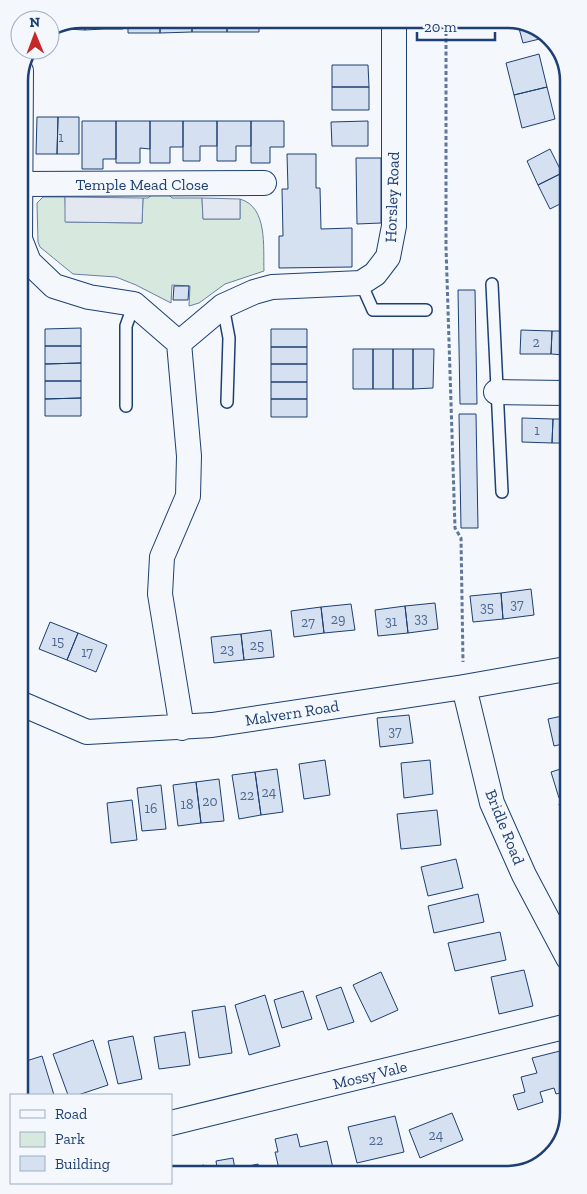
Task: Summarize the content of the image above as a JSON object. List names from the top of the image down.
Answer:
{
  "streets": {
    "street": [
      "Temple Mead Close",
      "Horsley Road",
      "Malvern Road",
      "Bridle Road",
      "Mossy Vale"
    ]
  },
  "crossings": [
    ["Malvern Road", "Bridle Road"]
  ],
  "house_numbers": [
    "1",
    "2",
    "1",
    "37",
    "35",
    "33",
    "29",
    "31",
    "27",
    "15",
    "25",
    "23",
    "17",
    "37",
    "24",
    "22",
    "20",
    "18",
    "16",
    "24",
    "22"
  ],
  "legend": ["Road", "Park", "Building"],
  "scale_bar": "20 m",
  "north": "top"
}
